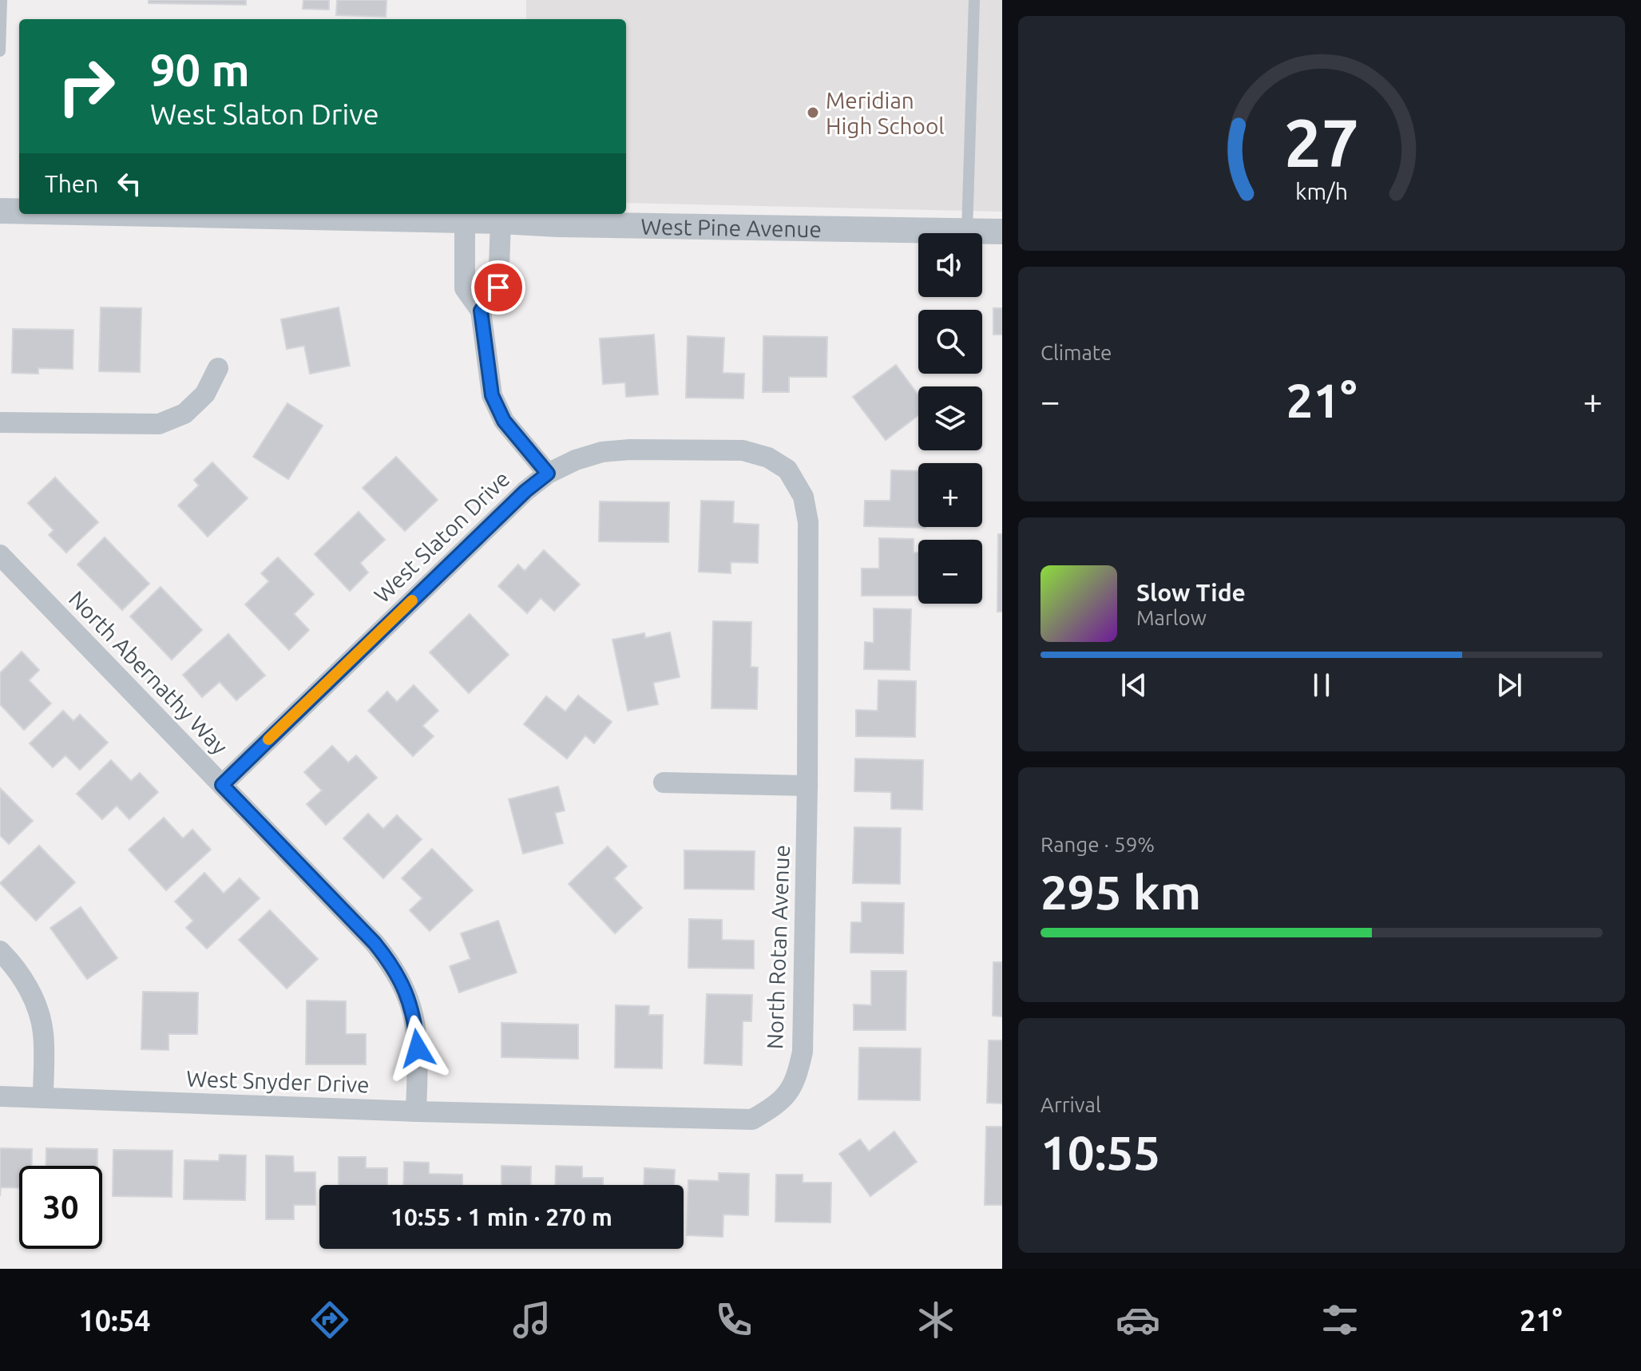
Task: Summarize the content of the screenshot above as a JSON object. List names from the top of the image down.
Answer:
{
  "streets": {
    "street": [
      "West Pine Avenue",
      "West Slaton Drive",
      "North Abernathy Way",
      "North Rotan Avenue",
      "West Snyder Drive"
    ]
  },
  "crossings": [
    ["West Slaton Drive", "North Abernathy Way"],
    ["West Slaton Drive", "North Rotan Avenue"],
    ["North Abernathy Way", "West Snyder Drive"],
    ["North Rotan Avenue", "West Snyder Drive"]
  ],
  "places": ["Meridian High School"],
  "page": {
    "turn": ["90 m", "West Slaton Drive"],
    "then": "Then",
    "map_buttons": ["+", "−"],
    "tile": [
      "Climate",
      ["Range · 59%", "295 km"],
      ["Arrival", "10:55"]
    ],
    "heat": ["−", "21°", "+"],
    "song": ["Slow Tide", "Marlow"],
    "limit": "30",
    "trip": "10:55 · 1 min · 270 m",
    "tabs": ["10:54", "21°"],
    "gauge": ["27", "km/h"]
  }
}
